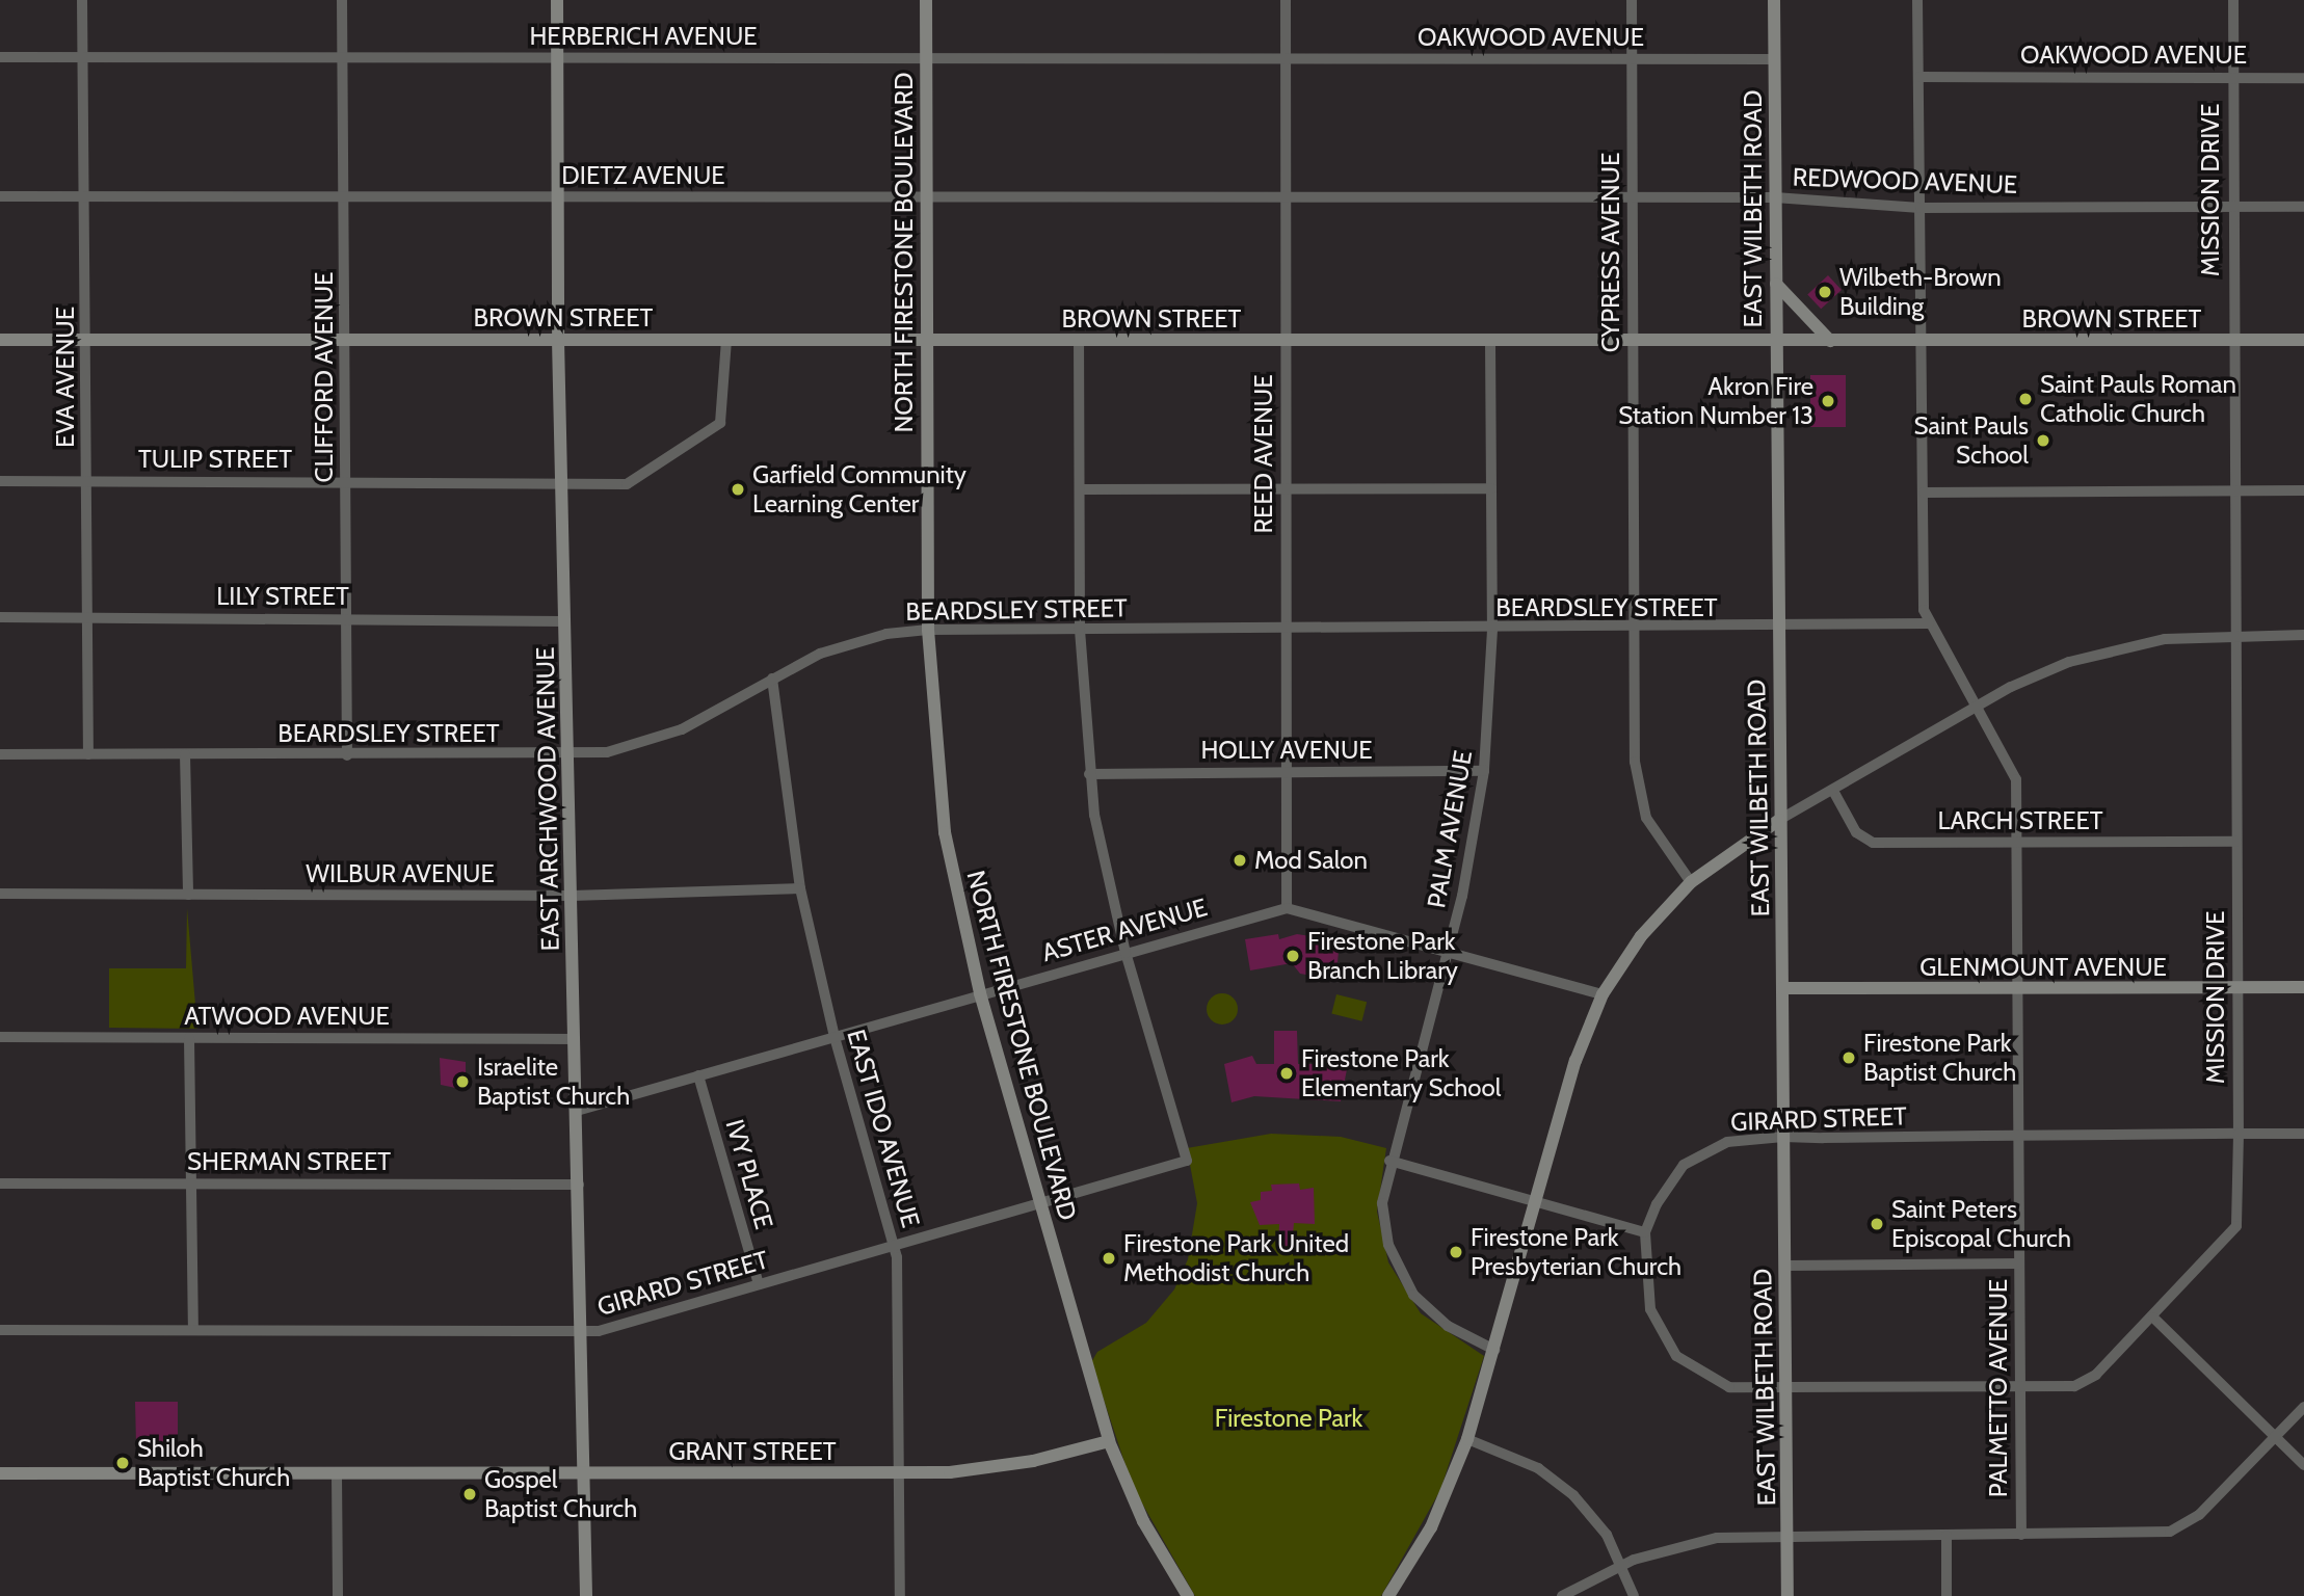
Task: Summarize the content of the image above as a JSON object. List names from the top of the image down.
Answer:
{
  "streets": {
    "main road": [
      "EAST WILBETH ROAD",
      "NORTH FIRESTONE BOULEVARD",
      "BROWN STREET",
      "EAST ARCHWOOD AVENUE",
      "GLENMOUNT AVENUE",
      "GRANT STREET"
    ],
    "street": [
      "HERBERICH AVENUE",
      "OAKWOOD AVENUE",
      "DIETZ AVENUE",
      "REDWOOD AVENUE",
      "MISSION DRIVE",
      "CYPRESS AVENUE",
      "EVA AVENUE",
      "CLIFFORD AVENUE",
      "REED AVENUE",
      "TULIP STREET",
      "LILY STREET",
      "BEARDSLEY STREET",
      "HOLLY AVENUE",
      "LARCH STREET",
      "PALM AVENUE",
      "WILBUR AVENUE",
      "ASTER AVENUE",
      "ATWOOD AVENUE",
      "GIRARD STREET",
      "EAST IDO AVENUE",
      "SHERMAN STREET",
      "IVY PLACE",
      "PALMETTO AVENUE"
    ]
  },
  "crossings": [
    ["HERBERICH AVENUE", "OAKWOOD AVENUE"],
    ["HERBERICH AVENUE", "NORTH FIRESTONE BOULEVARD"],
    ["HERBERICH AVENUE", "EVA AVENUE"],
    ["HERBERICH AVENUE", "CLIFFORD AVENUE"],
    ["HERBERICH AVENUE", "REED AVENUE"],
    ["HERBERICH AVENUE", "EAST ARCHWOOD AVENUE"],
    ["OAKWOOD AVENUE", "MISSION DRIVE"],
    ["OAKWOOD AVENUE", "EAST WILBETH ROAD"],
    ["OAKWOOD AVENUE", "CYPRESS AVENUE"],
    ["OAKWOOD AVENUE", "REED AVENUE"],
    ["OAKWOOD AVENUE", "PALMETTO AVENUE"],
    ["DIETZ AVENUE", "REDWOOD AVENUE"],
    ["DIETZ AVENUE", "NORTH FIRESTONE BOULEVARD"],
    ["DIETZ AVENUE", "EVA AVENUE"],
    ["DIETZ AVENUE", "CLIFFORD AVENUE"],
    ["DIETZ AVENUE", "REED AVENUE"],
    ["DIETZ AVENUE", "EAST ARCHWOOD AVENUE"],
    ["REDWOOD AVENUE", "MISSION DRIVE"],
    ["REDWOOD AVENUE", "EAST WILBETH ROAD"],
    ["REDWOOD AVENUE", "CYPRESS AVENUE"],
    ["REDWOOD AVENUE", "REED AVENUE"],
    ["REDWOOD AVENUE", "PALMETTO AVENUE"],
    ["MISSION DRIVE", "EAST WILBETH ROAD"],
    ["MISSION DRIVE", "BROWN STREET"],
    ["MISSION DRIVE", "LARCH STREET"],
    ["MISSION DRIVE", "GLENMOUNT AVENUE"],
    ["MISSION DRIVE", "GIRARD STREET"],
    ["MISSION DRIVE", "PALMETTO AVENUE"],
    ["EAST WILBETH ROAD", "BROWN STREET"],
    ["EAST WILBETH ROAD", "BEARDSLEY STREET"],
    ["EAST WILBETH ROAD", "GLENMOUNT AVENUE"],
    ["EAST WILBETH ROAD", "GIRARD STREET"],
    ["NORTH FIRESTONE BOULEVARD", "BROWN STREET"],
    ["NORTH FIRESTONE BOULEVARD", "BEARDSLEY STREET"],
    ["NORTH FIRESTONE BOULEVARD", "ASTER AVENUE"],
    ["NORTH FIRESTONE BOULEVARD", "GIRARD STREET"],
    ["NORTH FIRESTONE BOULEVARD", "GRANT STREET"],
    ["CYPRESS AVENUE", "BROWN STREET"],
    ["CYPRESS AVENUE", "BEARDSLEY STREET"],
    ["BROWN STREET", "EVA AVENUE"],
    ["BROWN STREET", "CLIFFORD AVENUE"],
    ["BROWN STREET", "REED AVENUE"],
    ["BROWN STREET", "TULIP STREET"],
    ["BROWN STREET", "EAST ARCHWOOD AVENUE"],
    ["BROWN STREET", "PALM AVENUE"],
    ["BROWN STREET", "PALMETTO AVENUE"],
    ["EVA AVENUE", "TULIP STREET"],
    ["EVA AVENUE", "LILY STREET"],
    ["EVA AVENUE", "BEARDSLEY STREET"],
    ["CLIFFORD AVENUE", "TULIP STREET"],
    ["CLIFFORD AVENUE", "LILY STREET"],
    ["CLIFFORD AVENUE", "BEARDSLEY STREET"],
    ["REED AVENUE", "BEARDSLEY STREET"],
    ["REED AVENUE", "HOLLY AVENUE"],
    ["REED AVENUE", "ASTER AVENUE"],
    ["TULIP STREET", "EAST ARCHWOOD AVENUE"],
    ["LILY STREET", "EAST ARCHWOOD AVENUE"],
    ["BEARDSLEY STREET", "EAST ARCHWOOD AVENUE"],
    ["BEARDSLEY STREET", "PALM AVENUE"],
    ["BEARDSLEY STREET", "EAST IDO AVENUE"],
    ["BEARDSLEY STREET", "PALMETTO AVENUE"],
    ["HOLLY AVENUE", "PALM AVENUE"],
    ["EAST ARCHWOOD AVENUE", "WILBUR AVENUE"],
    ["EAST ARCHWOOD AVENUE", "ASTER AVENUE"],
    ["EAST ARCHWOOD AVENUE", "ATWOOD AVENUE"],
    ["EAST ARCHWOOD AVENUE", "GIRARD STREET"],
    ["EAST ARCHWOOD AVENUE", "SHERMAN STREET"],
    ["EAST ARCHWOOD AVENUE", "GRANT STREET"],
    ["LARCH STREET", "PALMETTO AVENUE"],
    ["WILBUR AVENUE", "EAST IDO AVENUE"],
    ["ASTER AVENUE", "GIRARD STREET"],
    ["ASTER AVENUE", "EAST IDO AVENUE"],
    ["ASTER AVENUE", "IVY PLACE"],
    ["GLENMOUNT AVENUE", "PALMETTO AVENUE"],
    ["GIRARD STREET", "EAST IDO AVENUE"],
    ["GIRARD STREET", "IVY PLACE"],
    ["GIRARD STREET", "PALMETTO AVENUE"],
    ["EAST IDO AVENUE", "GRANT STREET"]
  ],
  "parks": ["Firestone Park"],
  "places": [
    "Wilbeth-Brown Building",
    "Saint Pauls Roman Catholic Church",
    "Akron Fire Station Number 13",
    "Saint Pauls School",
    "Garfield Community Learning Center",
    "Mod Salon",
    "Firestone Park Branch Library",
    "Firestone Park Baptist Church",
    "Firestone Park Elementary School",
    "Israelite Baptist Church",
    "Saint Peters Episcopal Church",
    "Firestone Park Presbyterian Church",
    "Firestone Park United Methodist Church",
    "Shiloh Baptist Church",
    "Gospel Baptist Church"
  ]
}
